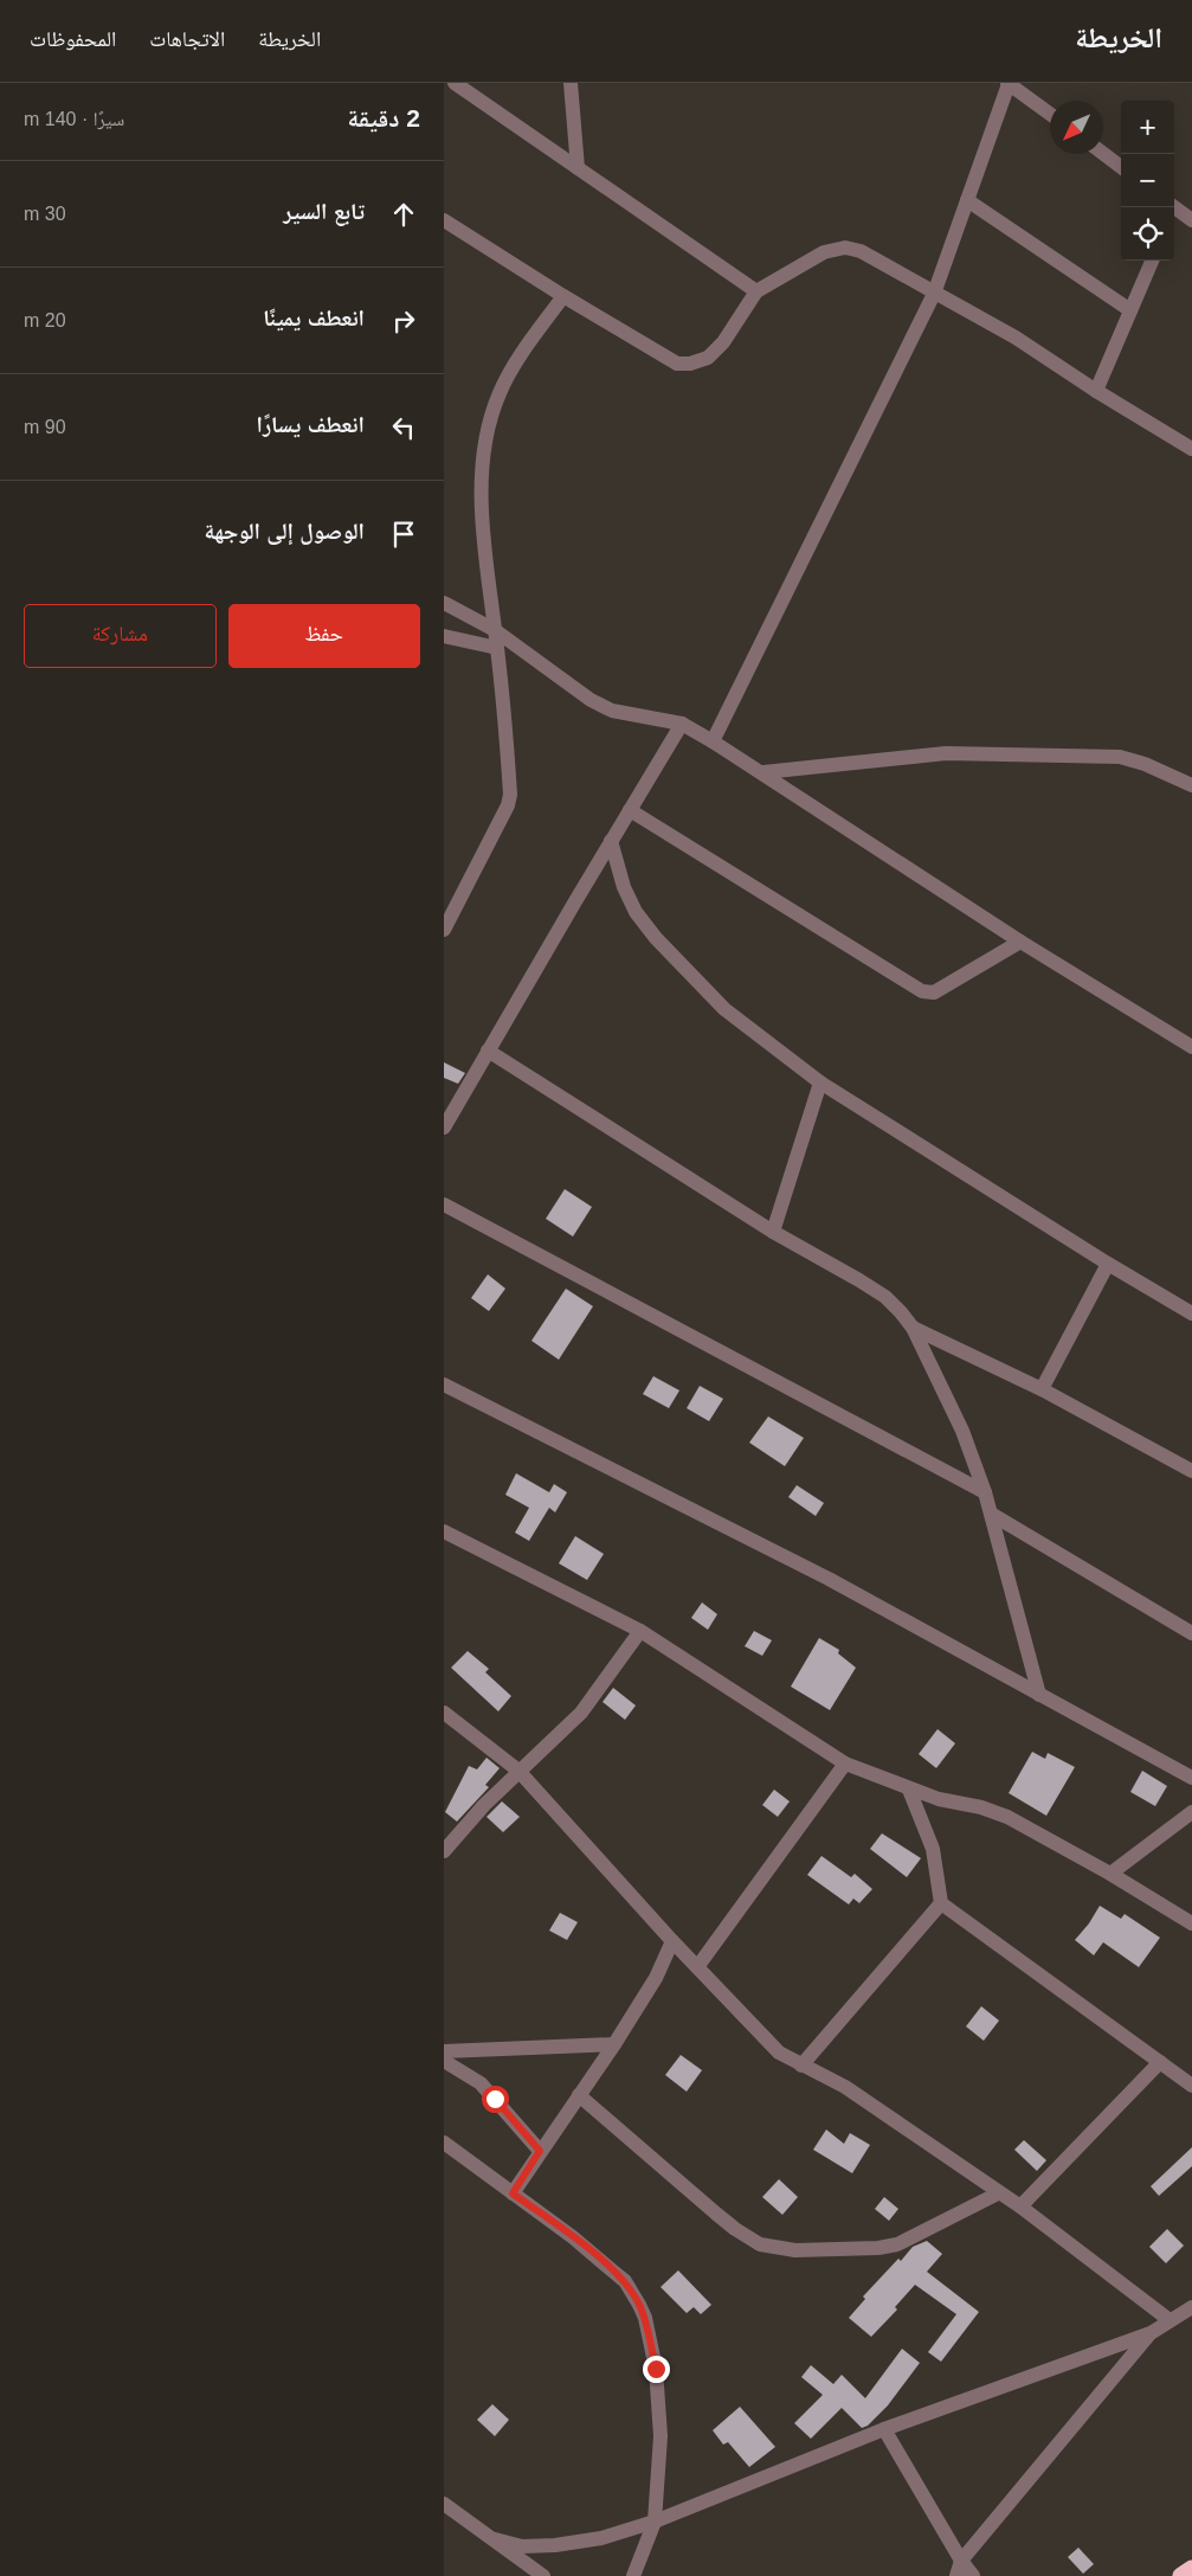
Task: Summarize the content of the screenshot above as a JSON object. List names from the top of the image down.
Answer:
{
  "north": "bottom left",
  "page": {
    "header": "الخريطة",
    "nav": ["الخريطة", "الاتجاهات", "المحفوظات"],
    "heading": ["2 دقيقة", "سيرًا · 140 m"],
    "map_buttons": ["+", "−"],
    "list": [
      ["تابع السير", "30 m"],
      ["انعطف يمينًا", "20 m"],
      ["انعطف يسارًا", "90 m"],
      "الوصول إلى الوجهة"
    ],
    "buttons": ["حفظ", "مشاركة"]
  }
}
